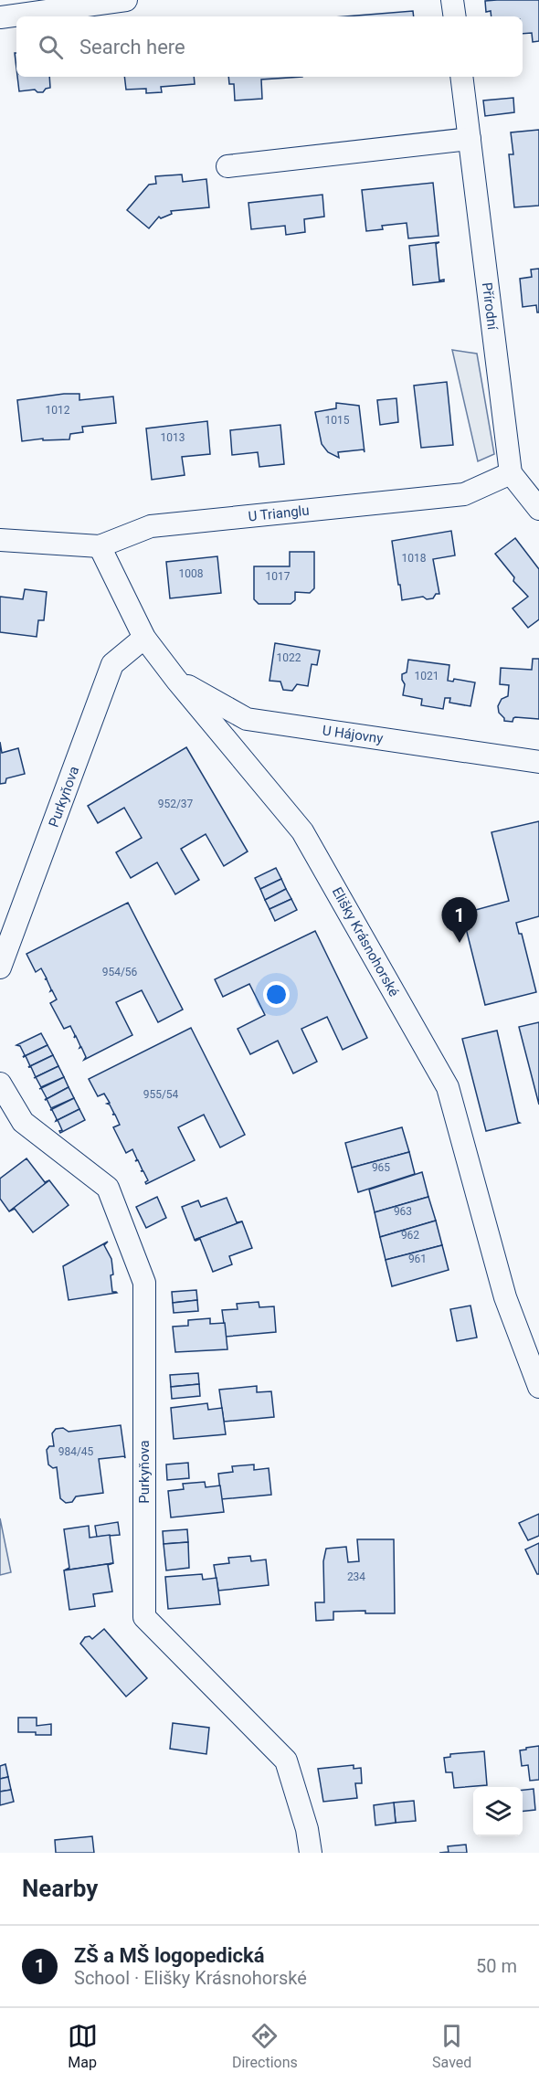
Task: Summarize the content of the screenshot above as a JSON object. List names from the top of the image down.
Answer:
{
  "streets": {
    "street": [
      "Přírodní",
      "U Trianglu",
      "U Hájovny",
      "Purkyňova",
      "Elišky Krásnohorské"
    ]
  },
  "crossings": [
    ["Přírodní", "U Trianglu"],
    ["U Trianglu", "Elišky Krásnohorské"],
    ["U Hájovny", "Elišky Krásnohorské"],
    ["Purkyňova", "Elišky Krásnohorské"]
  ],
  "house_numbers": [
    "1012",
    "1015",
    "1013",
    "1018",
    "1008",
    "1017",
    "1022",
    "1021",
    "952/37",
    "954/56",
    "955/54",
    "965",
    "963",
    "962",
    "961",
    "984/45",
    "234"
  ],
  "page": {
    "search": "Search here",
    "pins": "1",
    "heading": "Nearby",
    "list": [
      {
        "mark": "1",
        "name": "ZŠ a MŠ logopedická",
        "note": "School · Elišky Krásnohorské",
        "value": "50 m"
      }
    ],
    "nav": ["Map", "Directions", "Saved"]
  }
}
